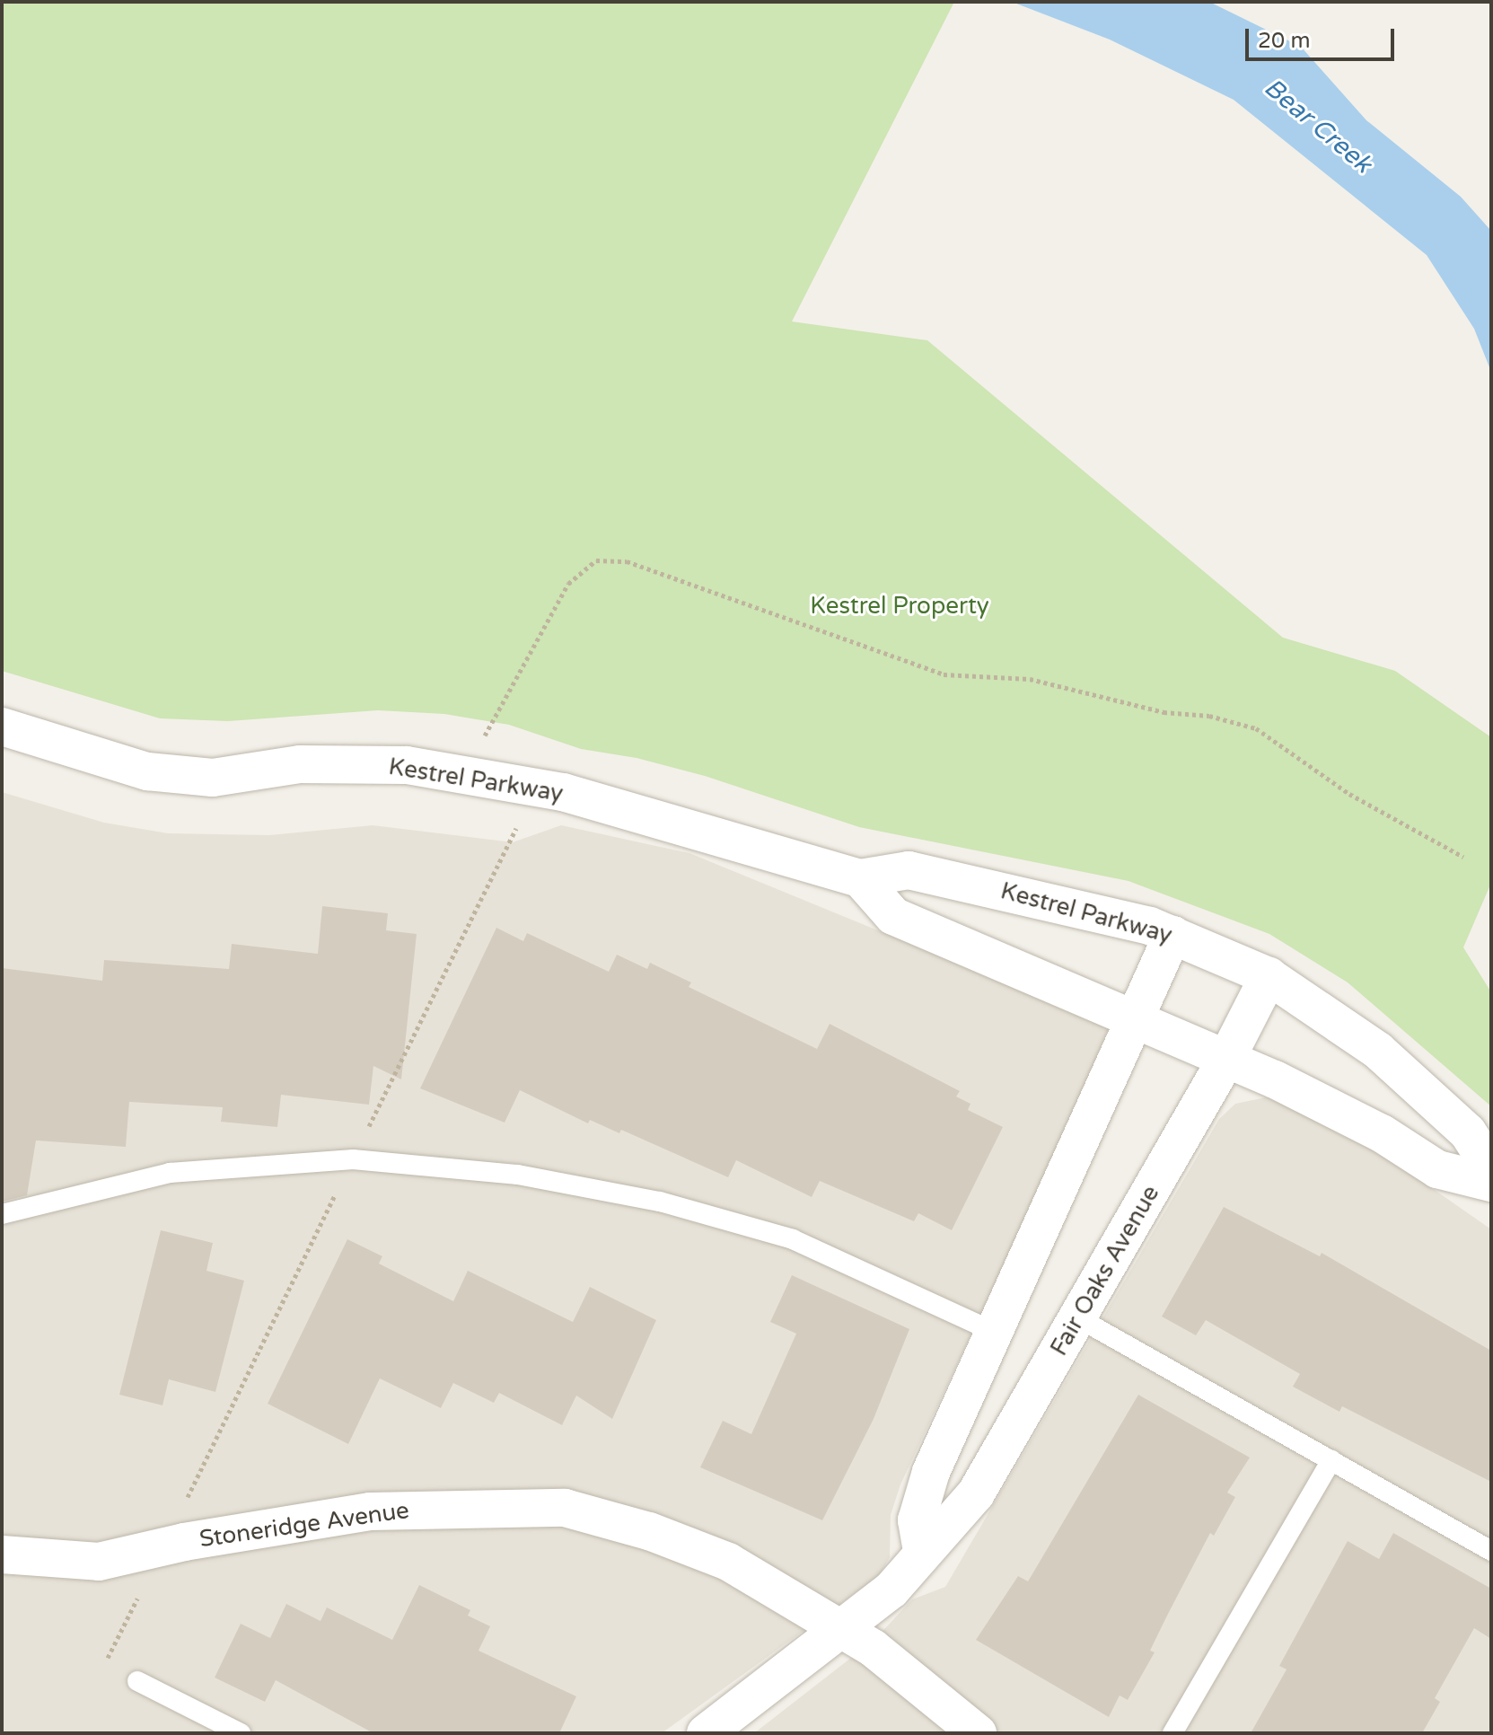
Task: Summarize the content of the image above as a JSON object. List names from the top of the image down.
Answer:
{
  "streets": {
    "street": ["Kestrel Parkway", "Fair Oaks Avenue", "Stoneridge Avenue"]
  },
  "crossings": [
    ["Kestrel Parkway", "Fair Oaks Avenue"],
    ["Fair Oaks Avenue", "Stoneridge Avenue"]
  ],
  "water": ["Bear Creek"],
  "parks": ["Kestrel Property"],
  "scale_bar": "20 m"
}
